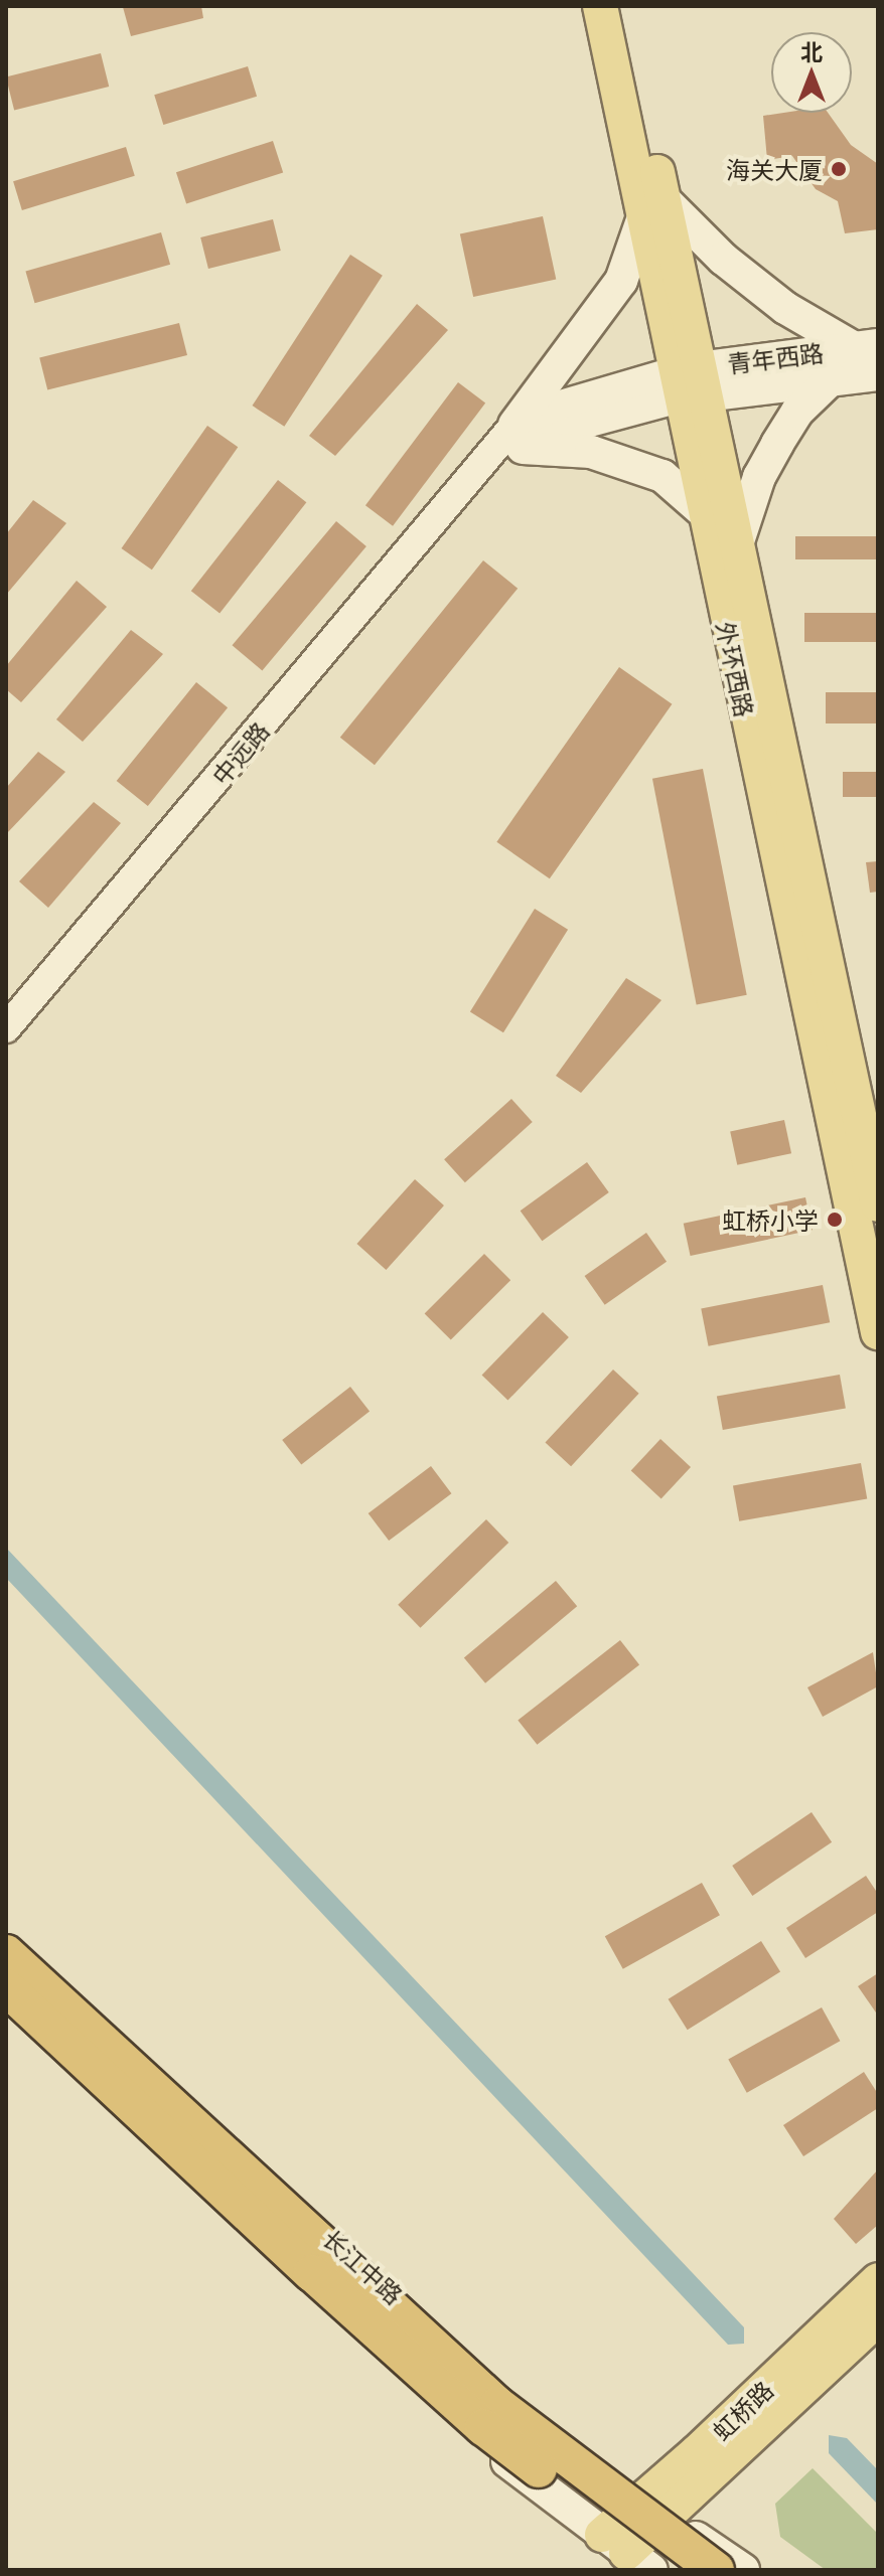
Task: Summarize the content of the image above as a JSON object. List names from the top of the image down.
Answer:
{
  "streets": {
    "highway": ["长江中路"],
    "main road": ["青年西路", "外环西路", "虹桥路"],
    "street": ["中远路"]
  },
  "crossings": [
    ["青年西路", "外环西路"],
    ["青年西路", "中远路"],
    ["外环西路", "中远路"],
    ["长江中路", "虹桥路"]
  ],
  "places": ["海关大厦", "虹桥小学"],
  "north": "top"
}
